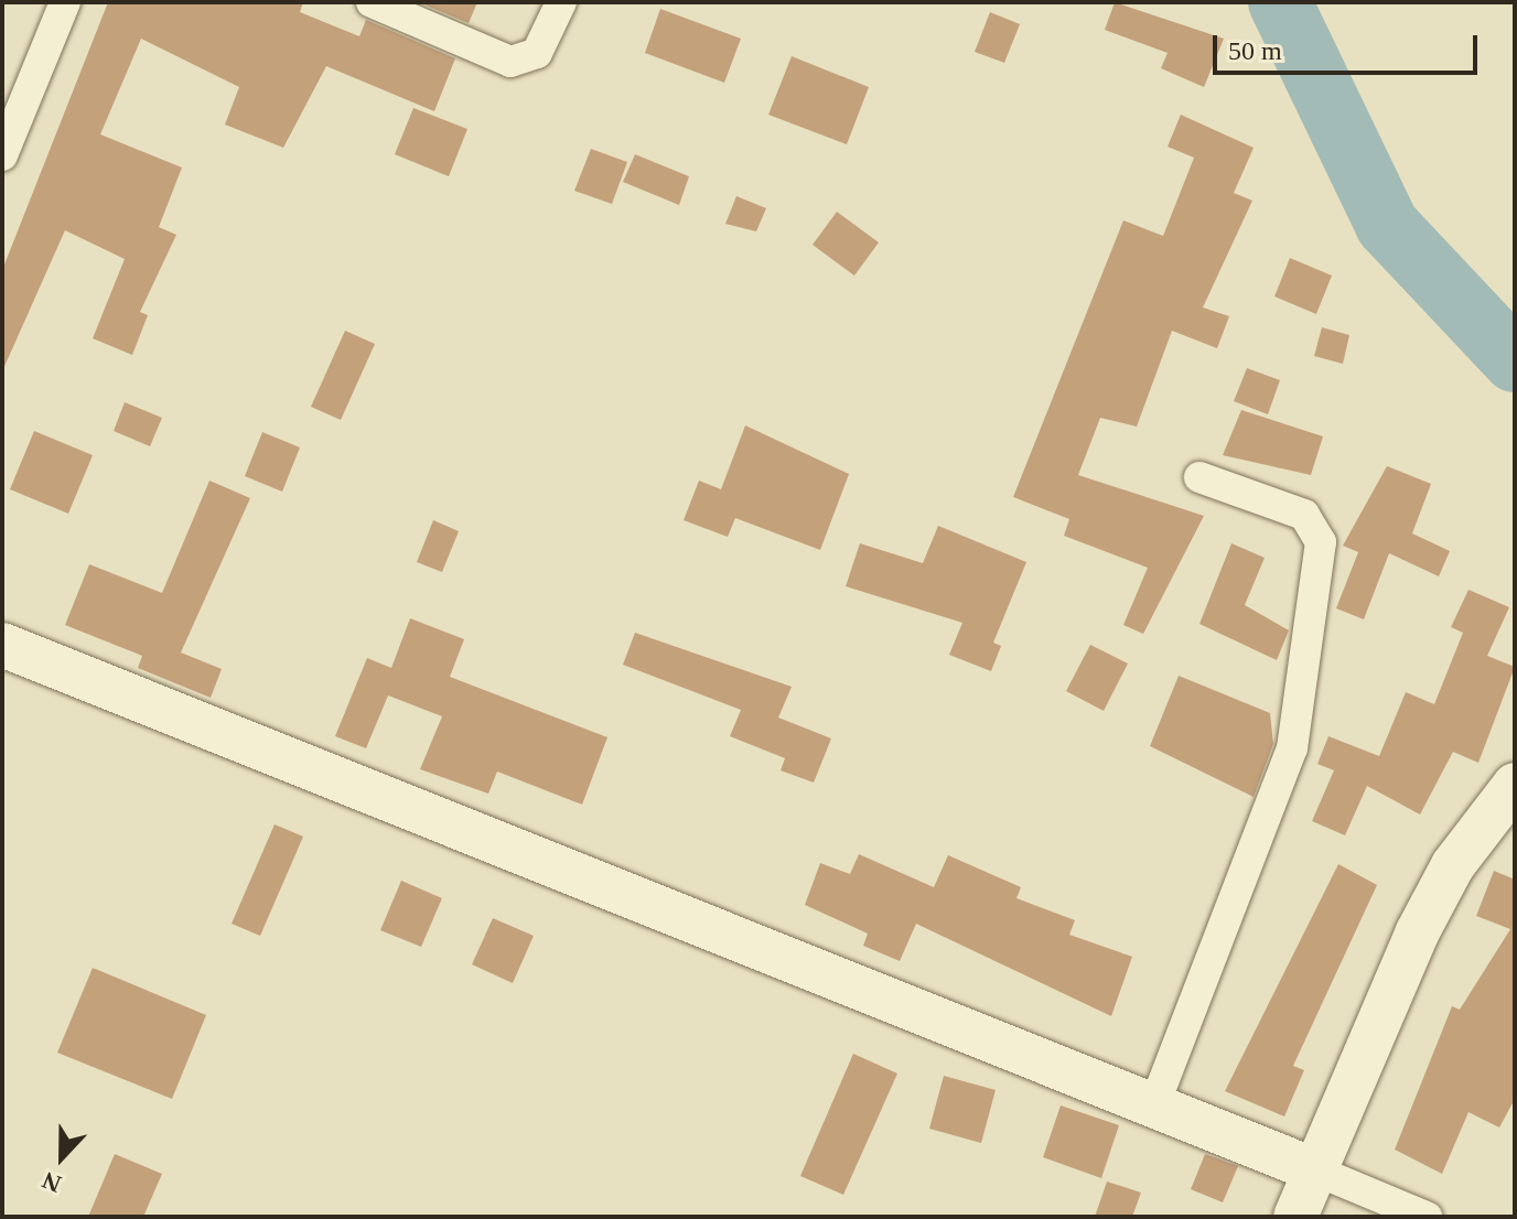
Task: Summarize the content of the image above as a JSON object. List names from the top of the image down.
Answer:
{
  "scale_bar": "50 m",
  "north": "bottom"
}
